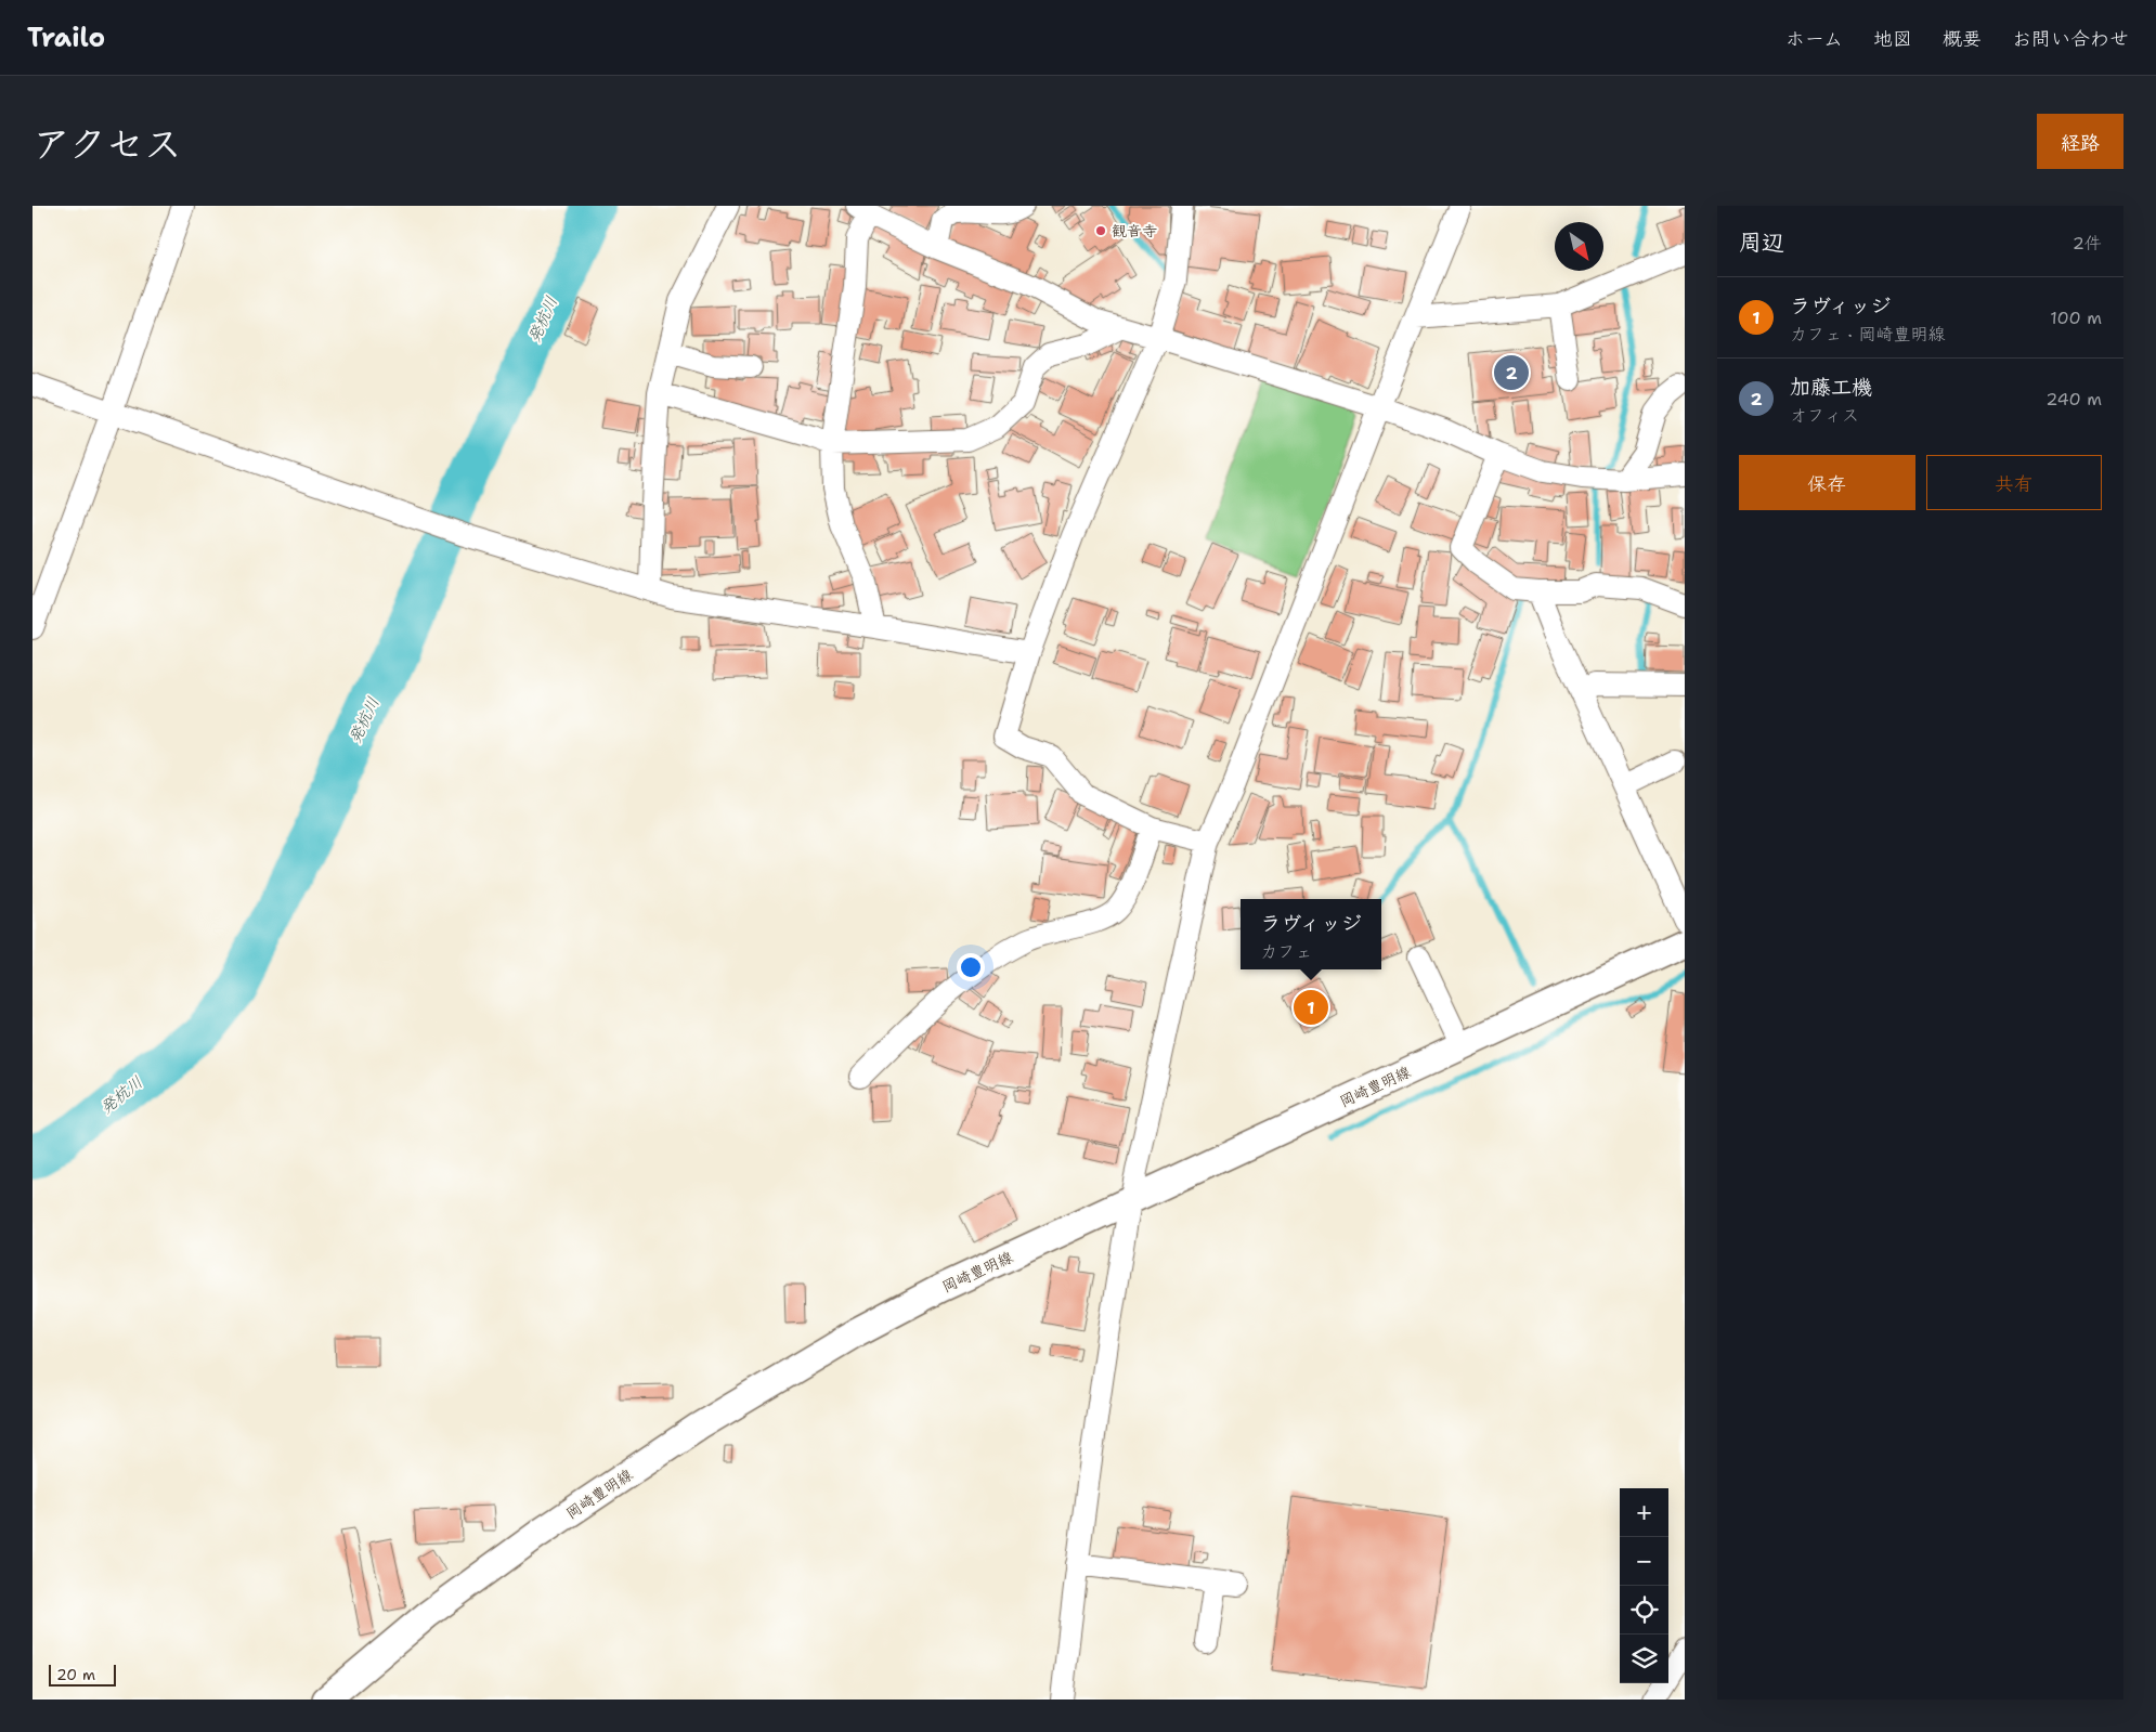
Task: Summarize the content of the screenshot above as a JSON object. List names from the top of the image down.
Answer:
{
  "streets": {
    "main road": ["岡崎豊明線"]
  },
  "water": ["発杭川"],
  "places": ["観音寺"],
  "scale_bar": "20 m",
  "north": "bottom right",
  "page": {
    "header": "Trailo",
    "nav": [
      "ホーム",
      "地図",
      "概要",
      "お問い合わせ"
    ],
    "title": "アクセス",
    "buttons": [
      "経路",
      ["保存", "共有"]
    ],
    "heading": ["周辺", "2件"],
    "list": [
      {
        "mark": "1",
        "name": "ラヴィッジ",
        "note": "カフェ · 岡崎豊明線",
        "value": "100 m"
      },
      {
        "mark": "2",
        "name": "加藤工機",
        "note": "オフィス",
        "value": "240 m"
      }
    ],
    "pins": ["2", "1"],
    "popup": ["ラヴィッジ", "カフェ"],
    "map_buttons": ["+", "−"],
    "scale": "20 m"
  }
}
